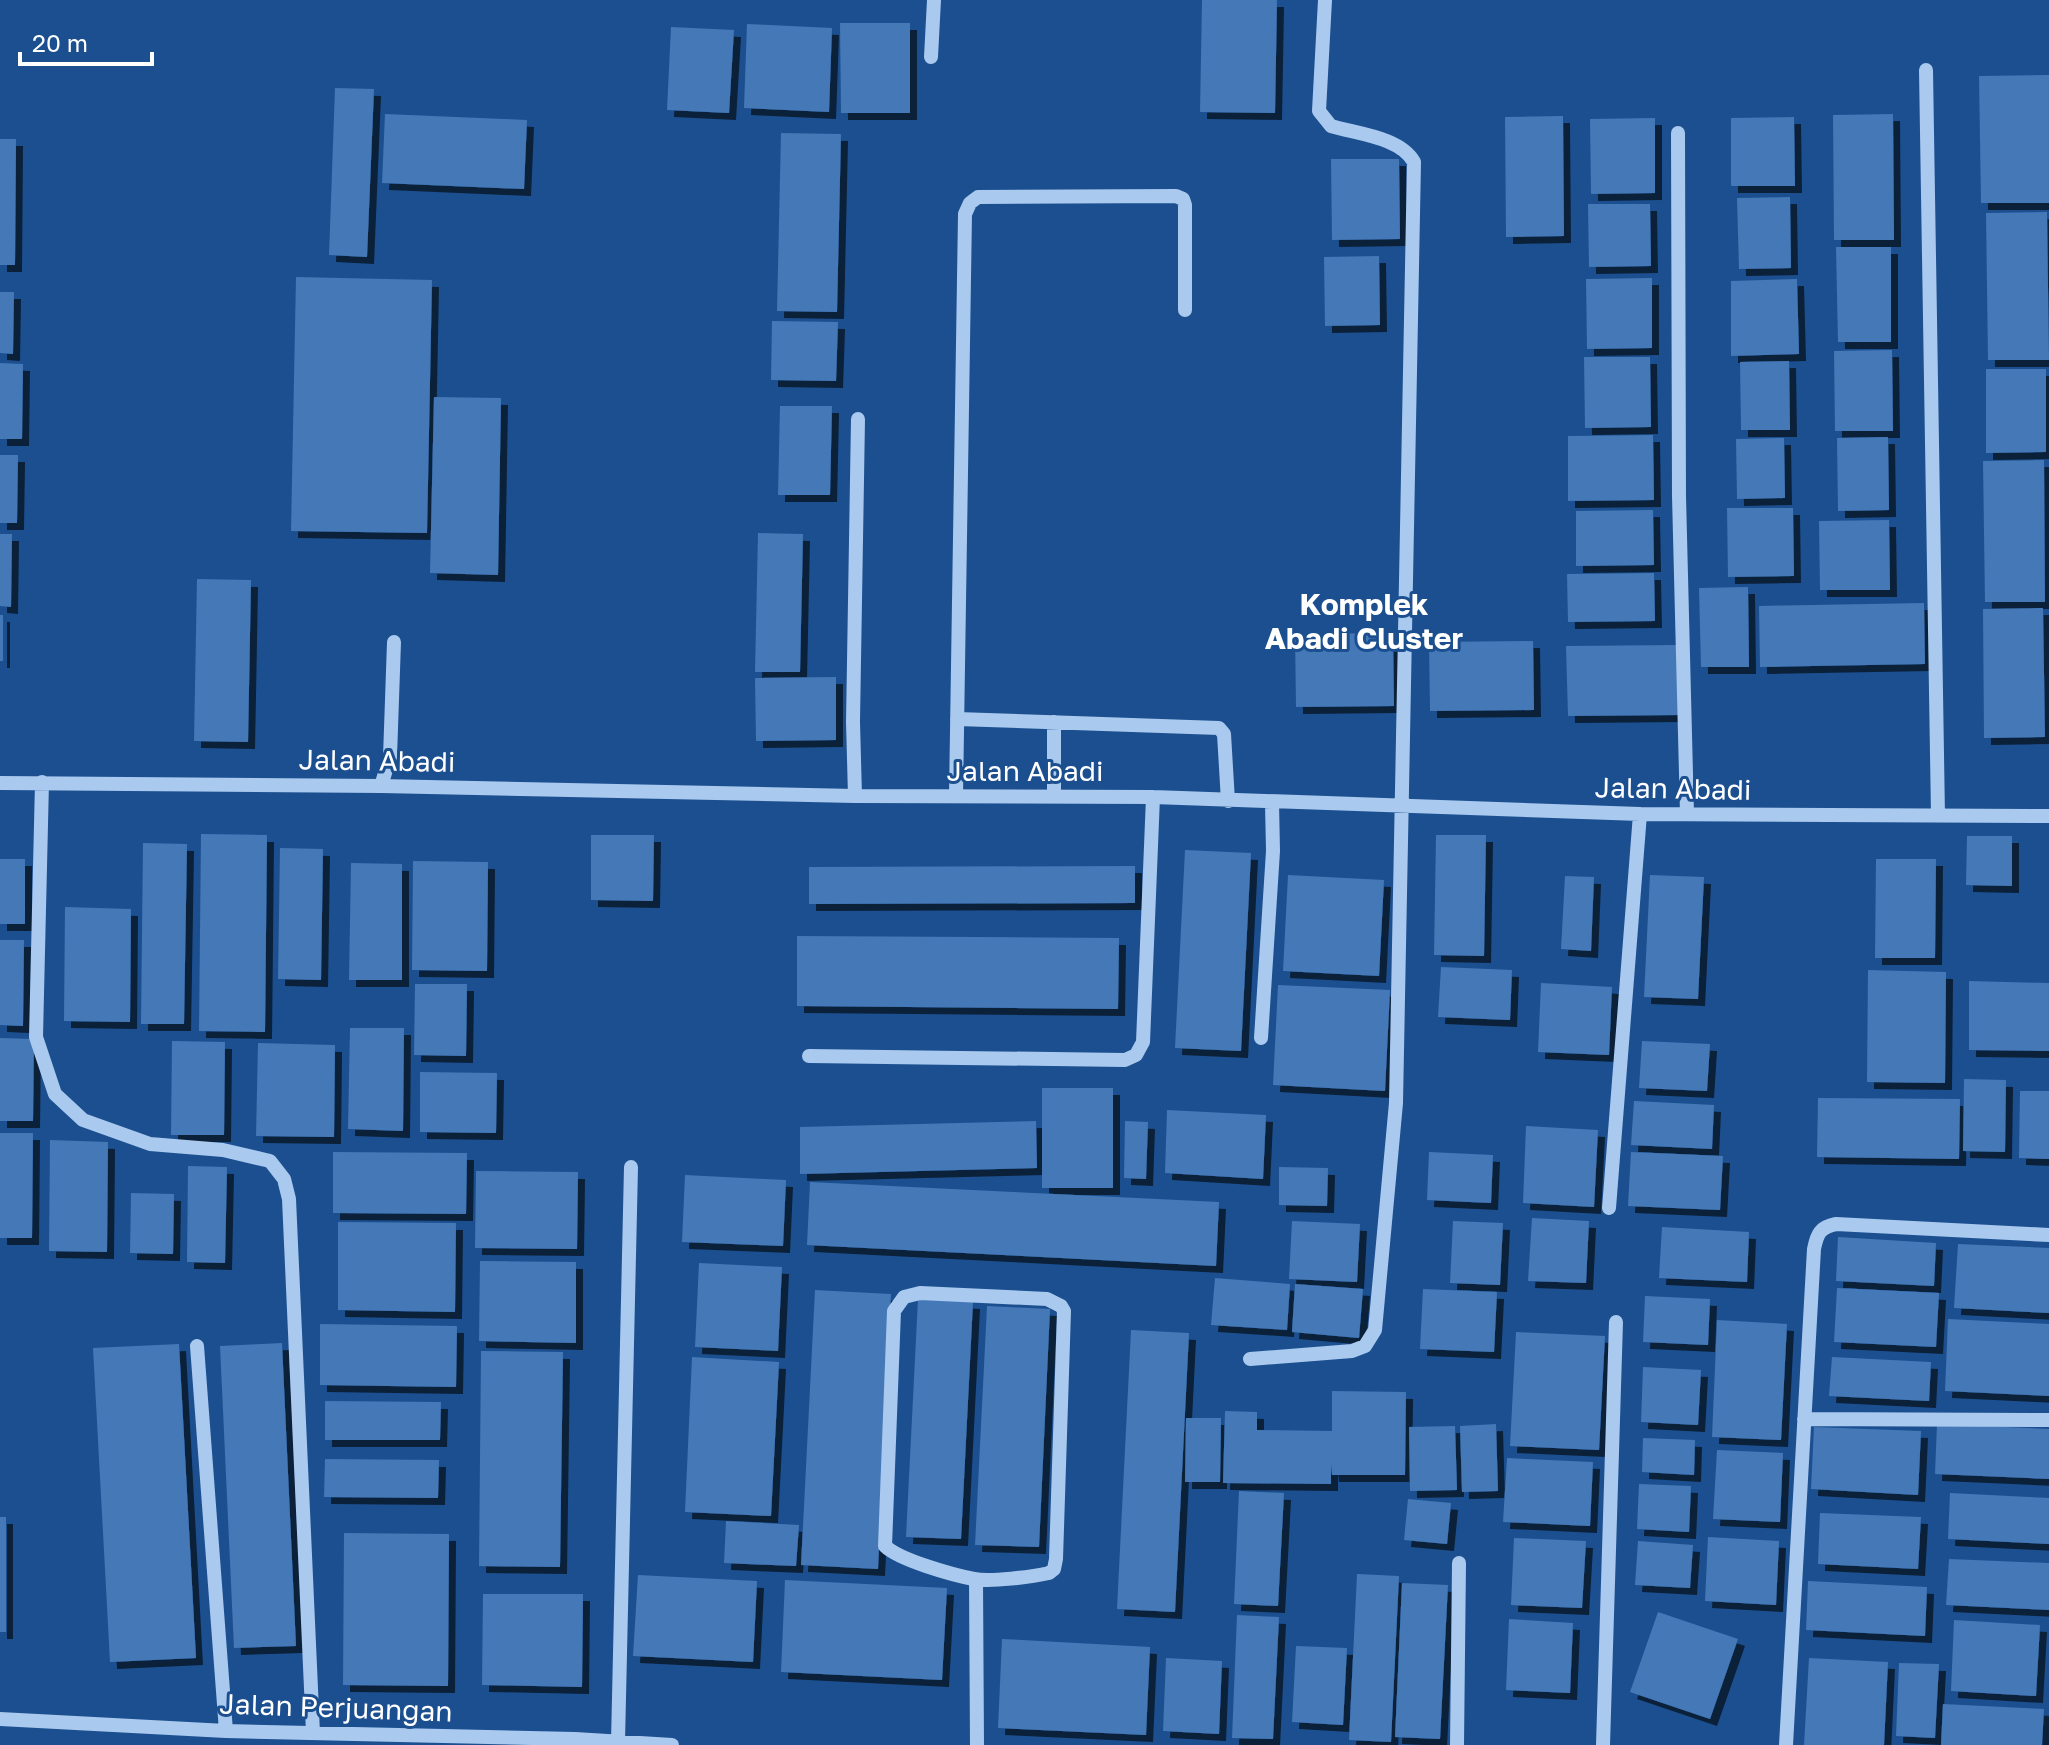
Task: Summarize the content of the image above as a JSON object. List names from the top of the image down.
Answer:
{
  "streets": {
    "street": ["Jalan Abadi", "Jalan Perjuangan"]
  },
  "districts": ["Komplek Abadi Cluster"],
  "scale_bar": "20 m"
}
